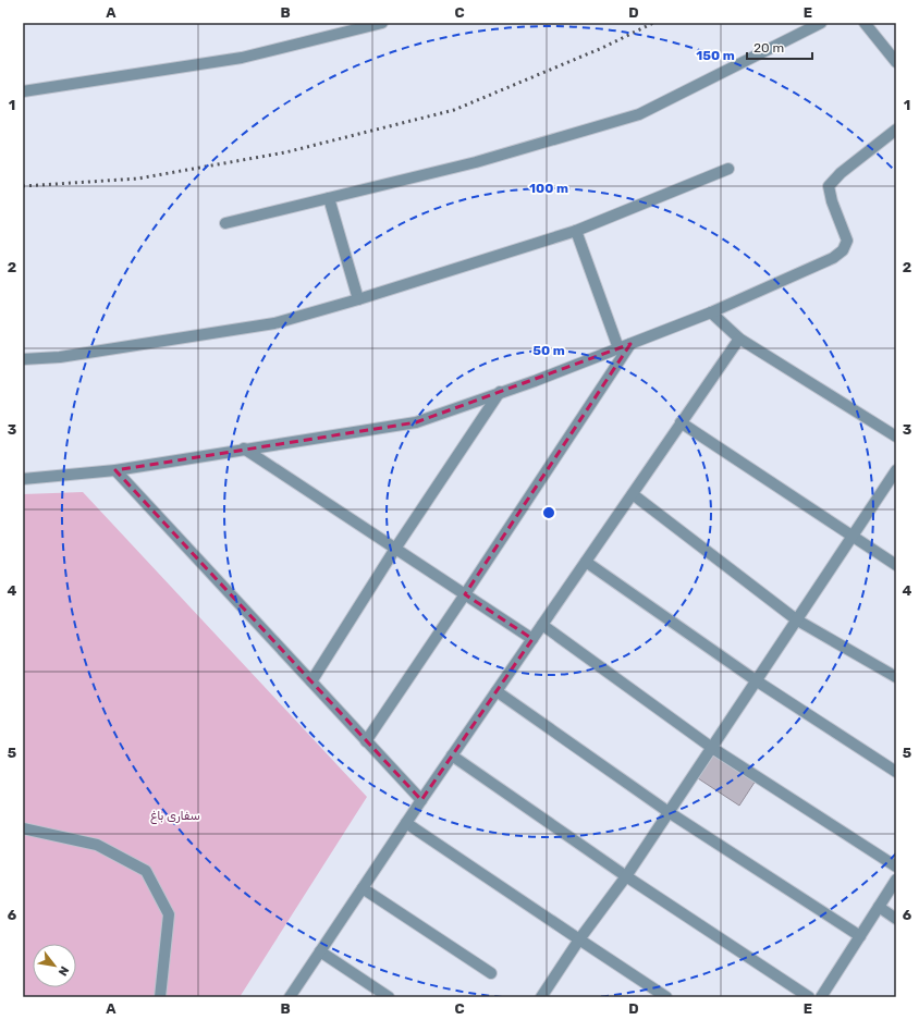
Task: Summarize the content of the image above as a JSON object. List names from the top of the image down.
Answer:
{
  "parks": ["سفاری باغ"],
  "scale_bar": "20 m",
  "north": "bottom right",
  "grid": {
    "columns": [
      "A",
      "B",
      "C",
      "D",
      "E"
    ],
    "rows": [
      "1",
      "2",
      "3",
      "4",
      "5",
      "6"
    ]
  },
  "rings": ["150 m", "100 m", "50 m"]
}
